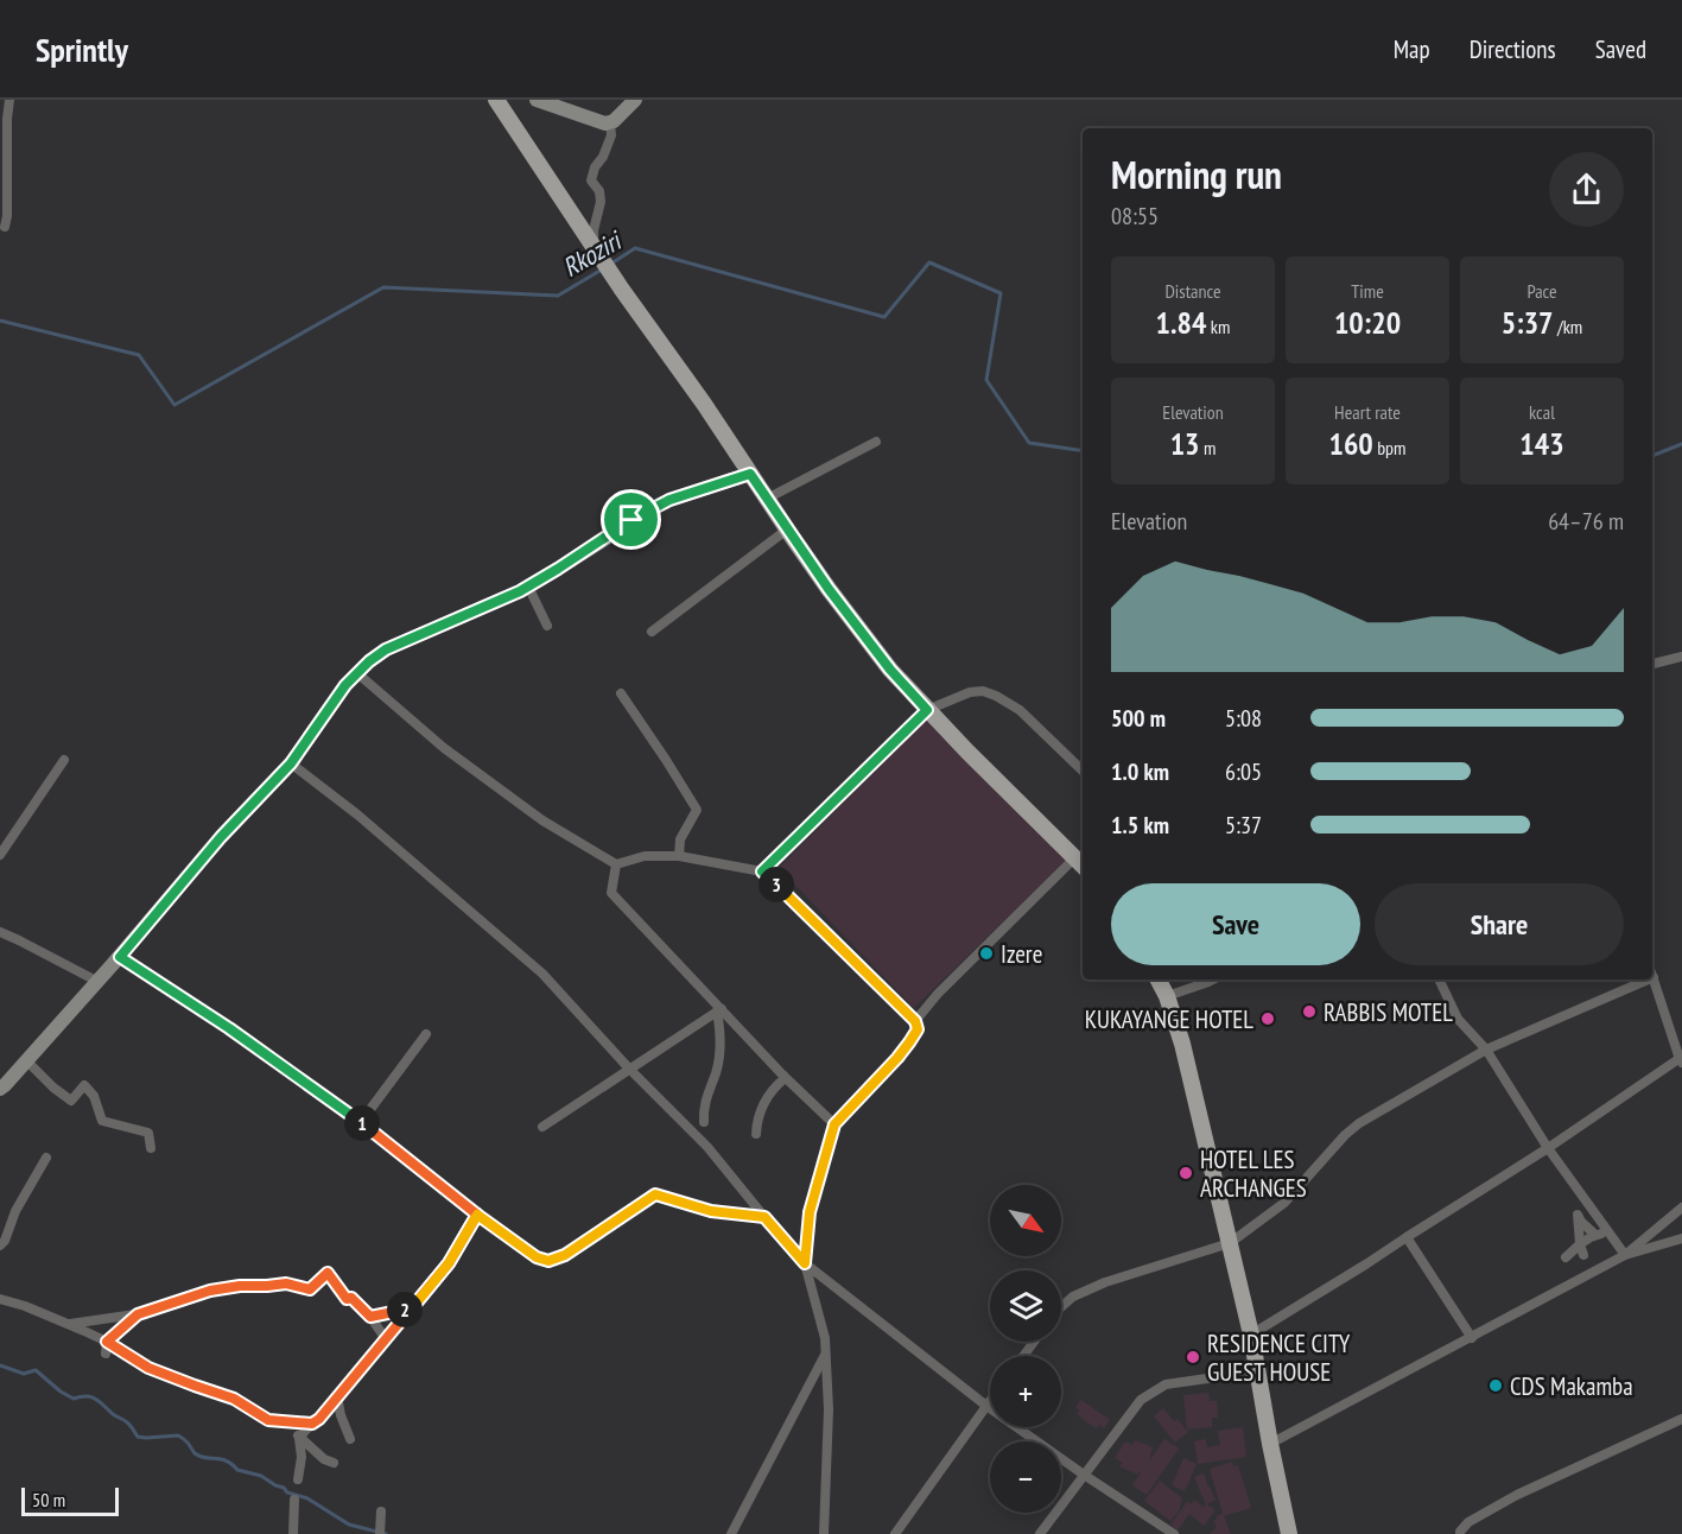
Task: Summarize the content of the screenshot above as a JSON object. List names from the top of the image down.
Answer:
{
  "water": ["Rkoziri"],
  "places": [
    "Izere",
    "RABBIS MOTEL",
    "KUKAYANGE HOTEL",
    "HOTEL LES ARCHANGES",
    "RESIDENCE CITY GUEST HOUSE",
    "CDS Makamba"
  ],
  "scale_bar": "50 m",
  "north": "bottom right",
  "page": {
    "header": "Sprintly",
    "nav": ["Map", "Directions", "Saved"],
    "heading": ["Morning run", "08:55"],
    "stats": [
      ["Distance", "1.84 km"],
      ["Time", "10:20"],
      ["Pace", "5:37 /km"],
      ["Elevation", "13 m"],
      ["Heart rate", "160 bpm"],
      ["kcal", "143"]
    ],
    "chart": ["Elevation", "64–76 m"],
    "list": [
      {
        "name": "500 m",
        "note": "5:08"
      },
      {
        "name": "1.0 km",
        "note": "6:05"
      },
      {
        "name": "1.5 km",
        "note": "5:37"
      }
    ],
    "pins": ["3", "1", "2"],
    "buttons": ["Save", "Share"],
    "map_buttons": ["+", "−"],
    "scale": "50 m"
  }
}
